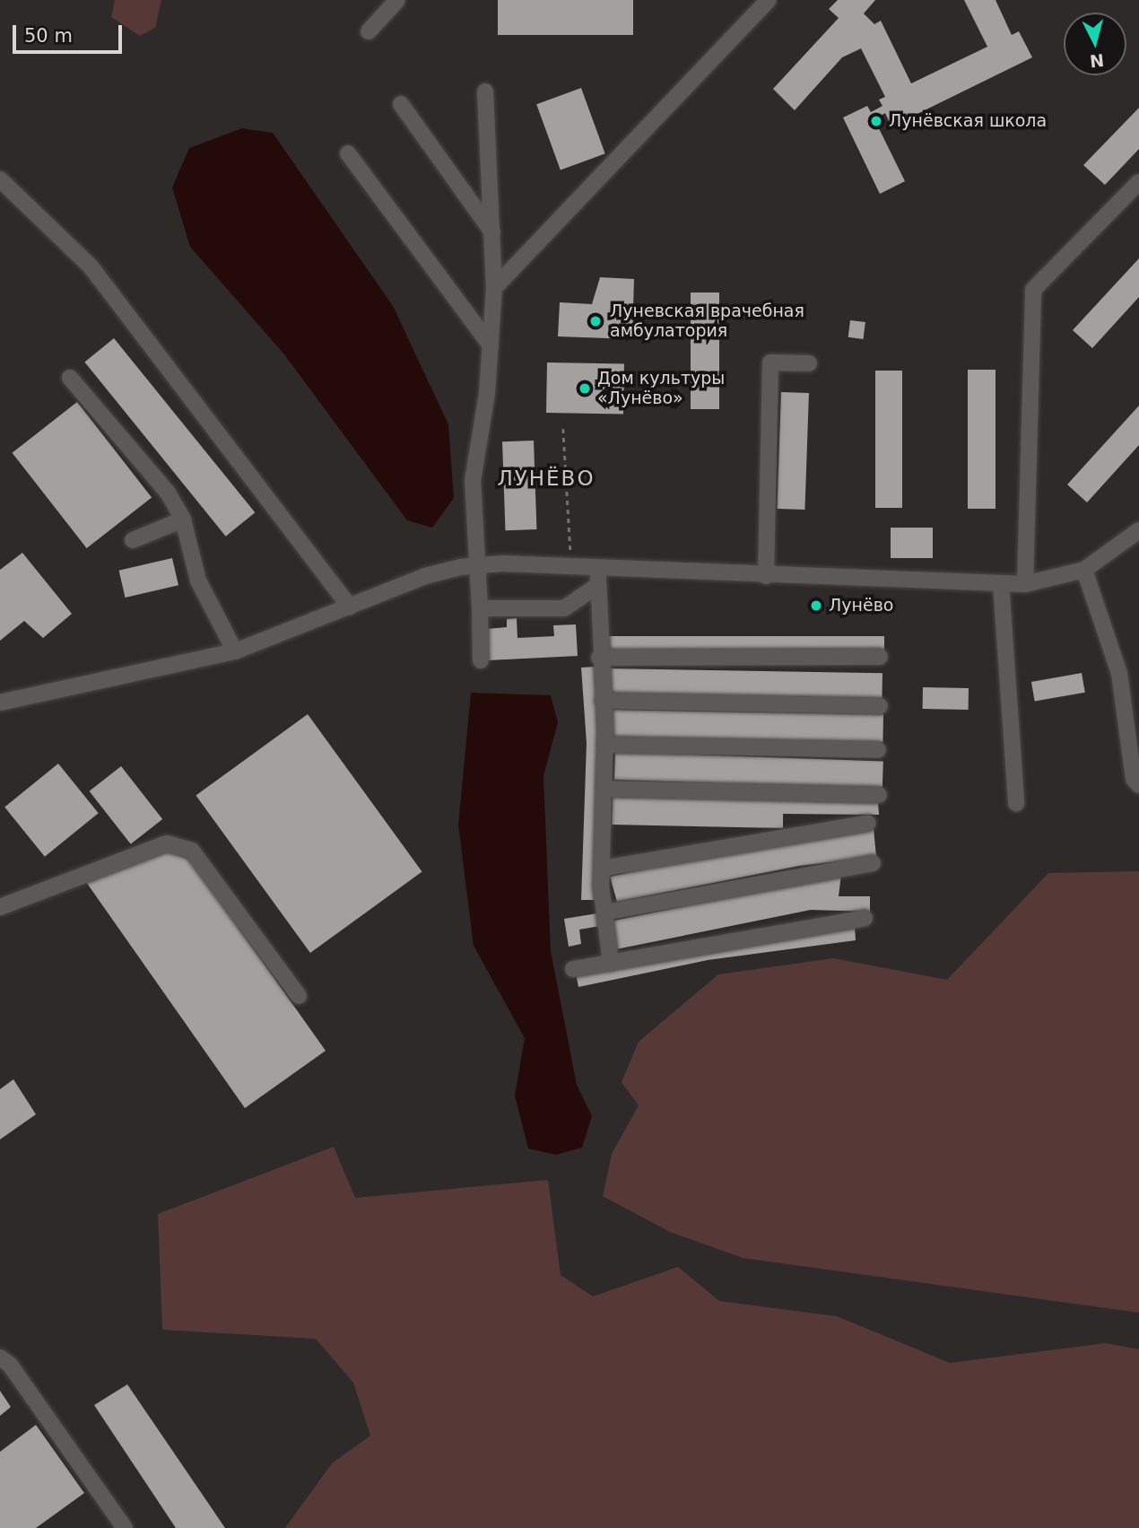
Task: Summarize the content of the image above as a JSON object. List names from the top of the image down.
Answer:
{
  "districts": ["ЛУНЁВО"],
  "places": [
    "Лунёвская школа",
    "Луневская врачебная амбулатория",
    "Дом культуры «Лунёво»",
    "Лунёво"
  ],
  "scale_bar": "50 m",
  "north": "bottom"
}
